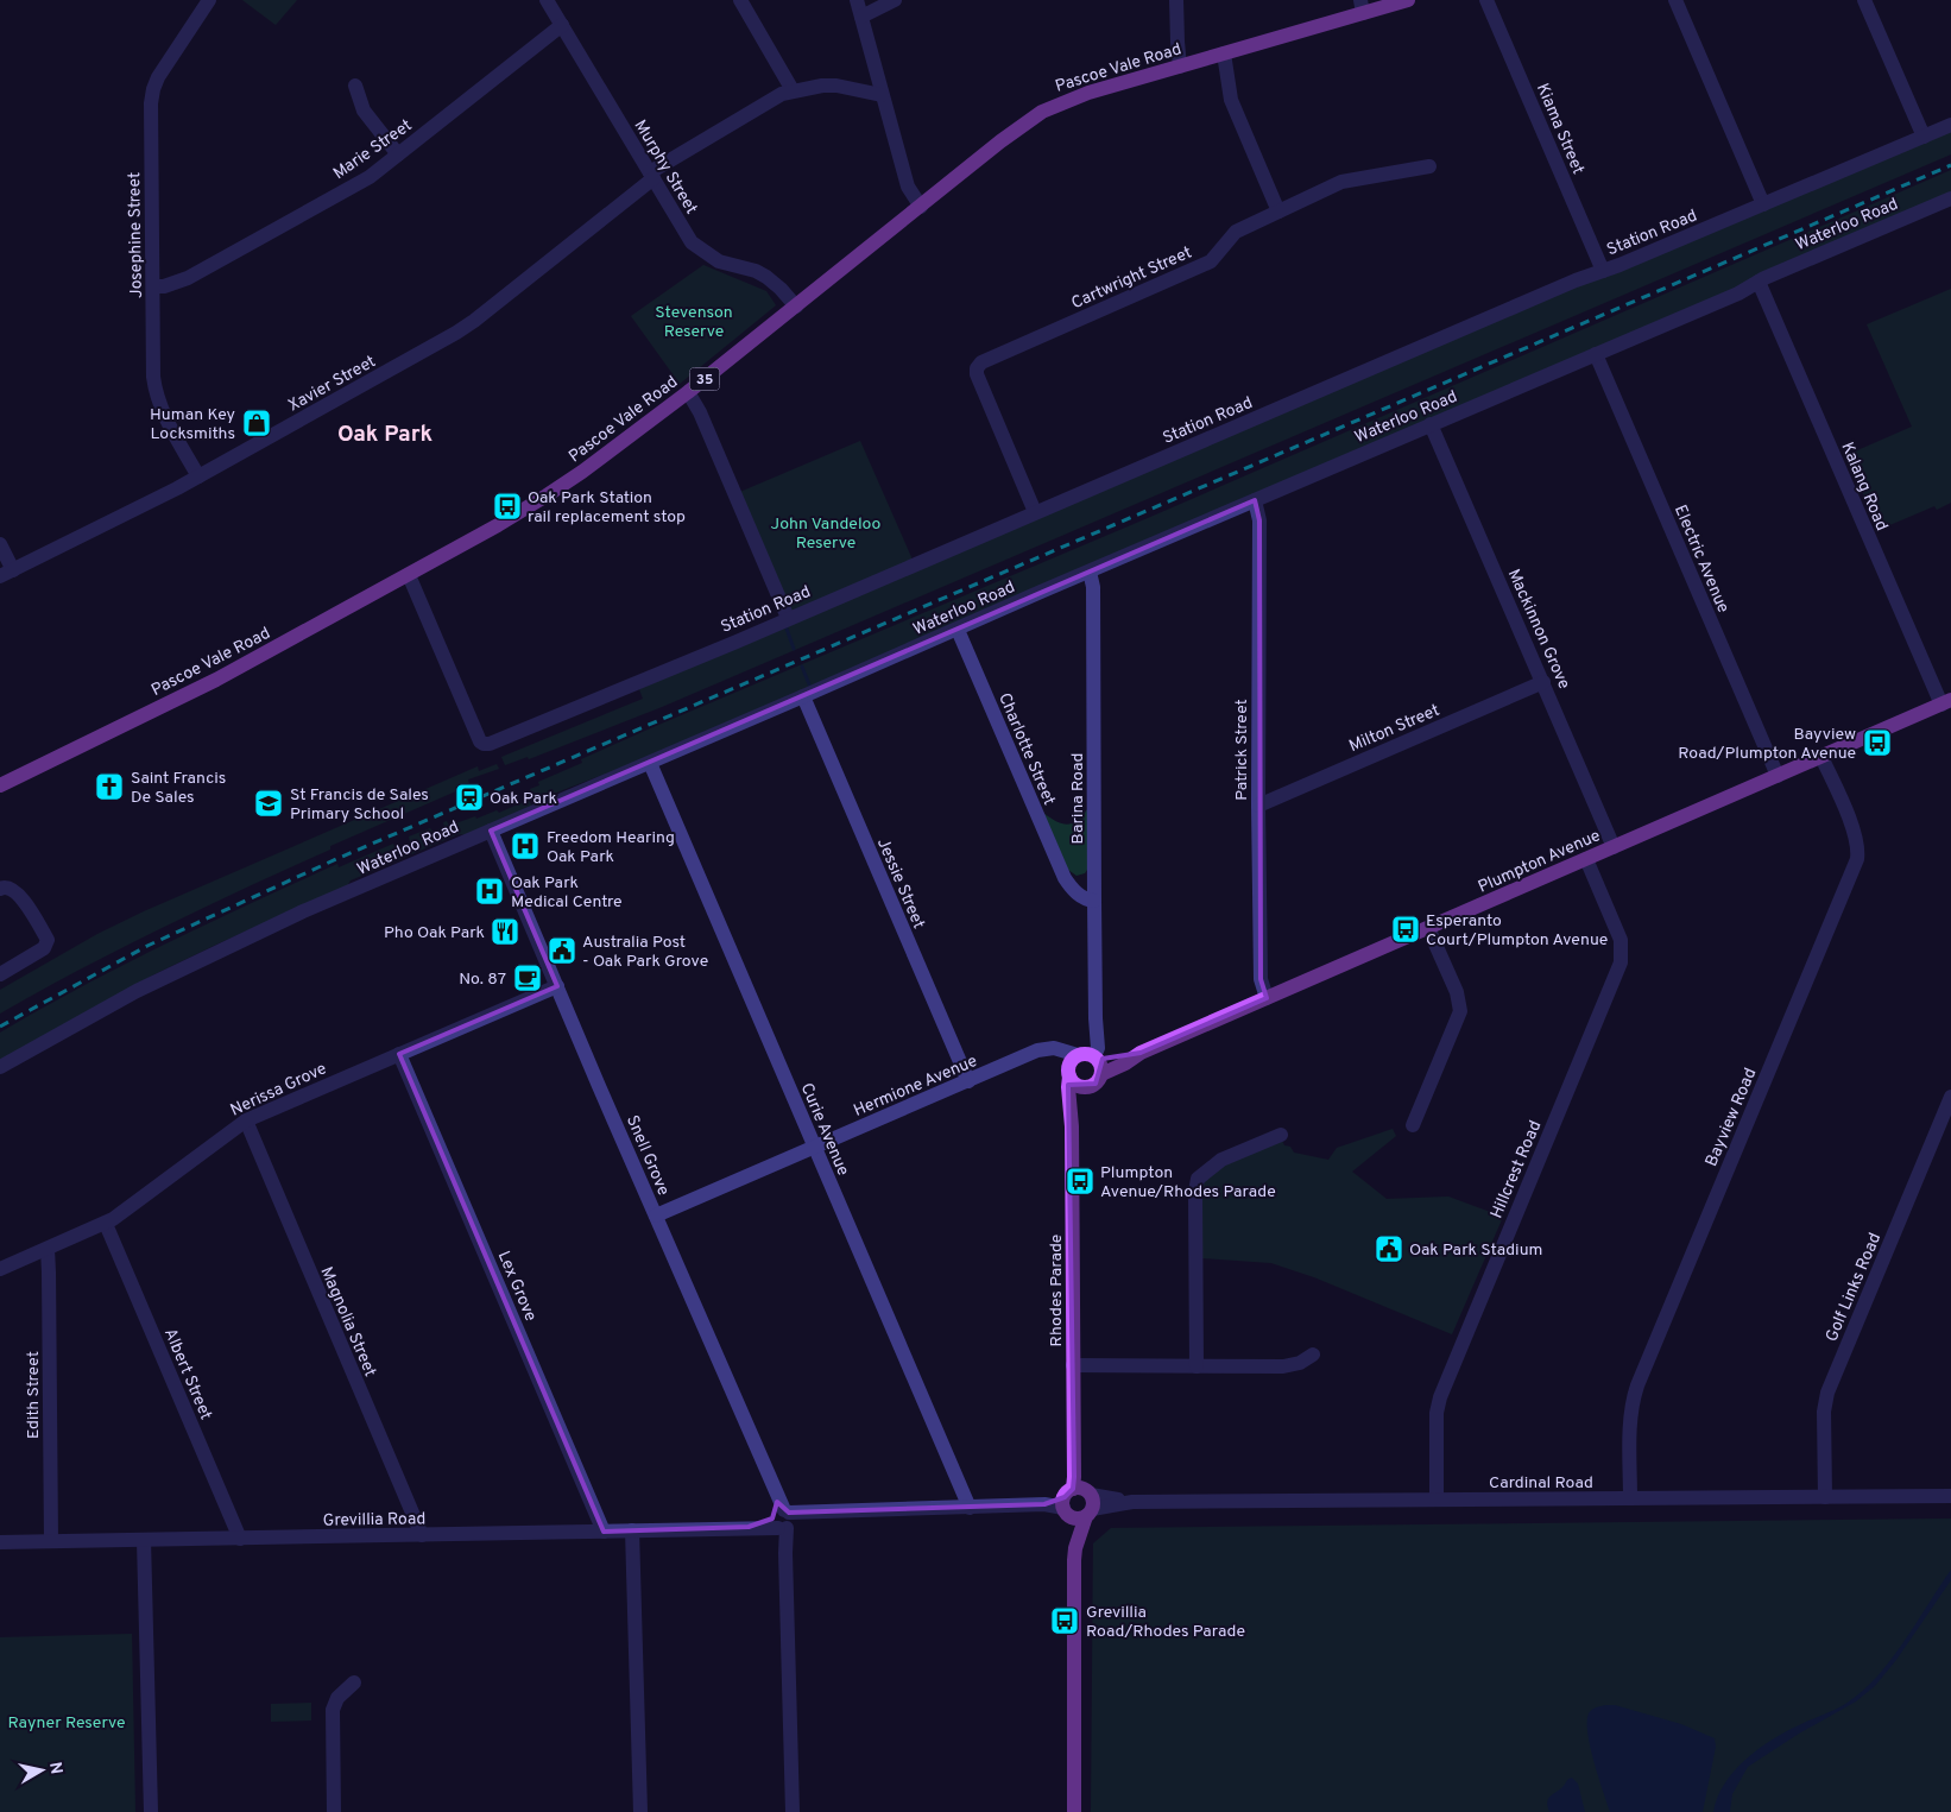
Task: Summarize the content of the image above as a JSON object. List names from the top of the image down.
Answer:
{
  "streets": {
    "main road": [
      "Pascoe Vale Road",
      "35",
      "Plumpton Avenue",
      "Rhodes Parade"
    ],
    "street": [
      "Kiama Street",
      "Marie Street",
      "Murphy Street",
      "Waterloo Road",
      "Station Road",
      "Josephine Street",
      "Cartwright Street",
      "Xavier Street",
      "Kalang Road",
      "Electric Avenue",
      "Mackinnon Grove",
      "Milton Street",
      "Charlotte Street",
      "Patrick Street",
      "Barina Road",
      "Jessie Street",
      "Hermione Avenue",
      "Nerissa Grove",
      "Bayview Road",
      "Curie Avenue",
      "Snell Grove",
      "Hillcrest Road",
      "Lex Grove",
      "Golf Links Road",
      "Magnolia Street",
      "Albert Street",
      "Edith Street",
      "Cardinal Road",
      "Grevillia Road"
    ]
  },
  "crossings": [
    ["Pascoe Vale Road", "Murphy Street"],
    ["Pascoe Vale Road", "Station Road"],
    ["Kiama Street", "Station Road"],
    ["Marie Street", "Murphy Street"],
    ["Marie Street", "Josephine Street"],
    ["Murphy Street", "Xavier Street"],
    ["Waterloo Road", "Kalang Road"],
    ["Waterloo Road", "Electric Avenue"],
    ["Waterloo Road", "Mackinnon Grove"],
    ["Waterloo Road", "Charlotte Street"],
    ["Waterloo Road", "Patrick Street"],
    ["Waterloo Road", "Barina Road"],
    ["Waterloo Road", "Jessie Street"],
    ["Waterloo Road", "Curie Avenue"],
    ["Waterloo Road", "Snell Grove"],
    ["Station Road", "Cartwright Street"],
    ["Josephine Street", "Xavier Street"],
    ["Kalang Road", "Plumpton Avenue"],
    ["Electric Avenue", "Plumpton Avenue"],
    ["Mackinnon Grove", "Milton Street"],
    ["Mackinnon Grove", "Plumpton Avenue"],
    ["Milton Street", "Patrick Street"],
    ["Charlotte Street", "Barina Road"],
    ["Patrick Street", "Plumpton Avenue"],
    ["Barina Road", "Plumpton Avenue"],
    ["Barina Road", "Hermione Avenue"],
    ["Barina Road", "Rhodes Parade"],
    ["Plumpton Avenue", "Hermione Avenue"],
    ["Plumpton Avenue", "Bayview Road"],
    ["Plumpton Avenue", "Hillcrest Road"],
    ["Plumpton Avenue", "Rhodes Parade"],
    ["Jessie Street", "Hermione Avenue"],
    ["Hermione Avenue", "Curie Avenue"],
    ["Hermione Avenue", "Snell Grove"],
    ["Hermione Avenue", "Rhodes Parade"],
    ["Nerissa Grove", "Snell Grove"],
    ["Nerissa Grove", "Lex Grove"],
    ["Nerissa Grove", "Magnolia Street"],
    ["Nerissa Grove", "Albert Street"],
    ["Nerissa Grove", "Edith Street"],
    ["Bayview Road", "Cardinal Road"],
    ["Curie Avenue", "Grevillia Road"],
    ["Snell Grove", "Grevillia Road"],
    ["Hillcrest Road", "Cardinal Road"],
    ["Lex Grove", "Grevillia Road"],
    ["Golf Links Road", "Cardinal Road"],
    ["Rhodes Parade", "Cardinal Road"],
    ["Rhodes Parade", "Grevillia Road"],
    ["Magnolia Street", "Grevillia Road"],
    ["Albert Street", "Grevillia Road"],
    ["Edith Street", "Grevillia Road"],
    ["Cardinal Road", "Grevillia Road"]
  ],
  "districts": ["Oak Park"],
  "parks": ["Stevenson Reserve", "John Vandeloo Reserve", "Rayner Reserve"],
  "places": {
    "shop": ["Human Key Locksmiths"],
    "bus stop": [
      "Oak Park Station rail replacement stop",
      "Bayview Road/Plumpton Avenue",
      "Esperanto Court/Plumpton Avenue",
      "Plumpton Avenue/Rhodes Parade",
      "Grevillia Road/Rhodes Parade"
    ],
    "church": ["Saint Francis De Sales"],
    "station": ["Oak Park"],
    "school or university": ["St Francis de Sales Primary School"],
    "hospital": ["Freedom Hearing Oak Park", "Oak Park Medical Centre"],
    "restaurant": ["Pho Oak Park"],
    "public building": ["Australia Post - Oak Park Grove", "Oak Park Stadium"],
    "cafe": ["No. 87"]
  },
  "north": "right"
}
